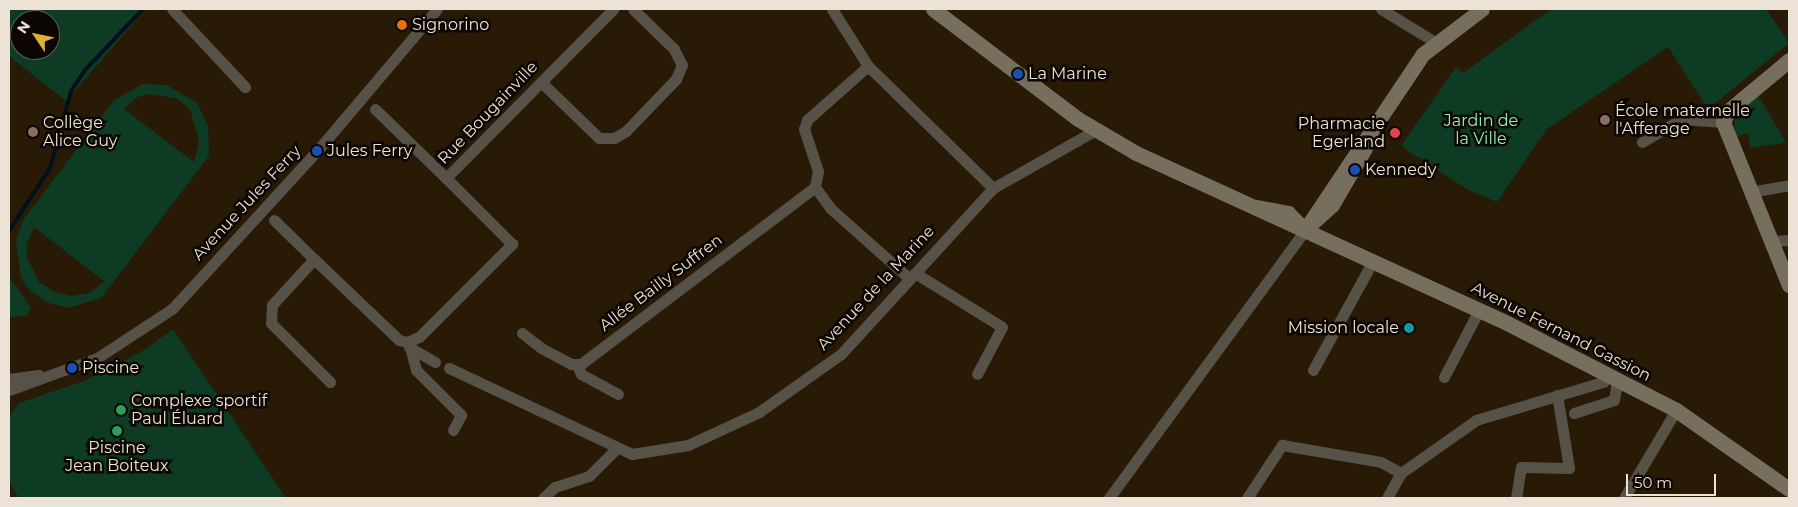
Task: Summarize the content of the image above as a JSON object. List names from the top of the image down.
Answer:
{
  "streets": {
    "street": [
      "Rue Bougainville",
      "Avenue Jules Ferry",
      "Allée Bailly Suffren",
      "Avenue de la Marine",
      "Avenue Fernand Gassion"
    ]
  },
  "crossings": [
    ["Avenue de la Marine", "Avenue Fernand Gassion"]
  ],
  "parks": ["Jardin de la Ville"],
  "places": [
    "Signorino",
    "La Marine",
    "École maternelle l'Afferage",
    "Collège Alice Guy",
    "Pharmacie Egerland",
    "Jules Ferry",
    "Kennedy",
    "Mission locale",
    "Piscine",
    "Complexe sportif Paul Éluard",
    "Piscine Jean Boiteux"
  ],
  "scale_bar": "50 m",
  "north": "top left"
}
